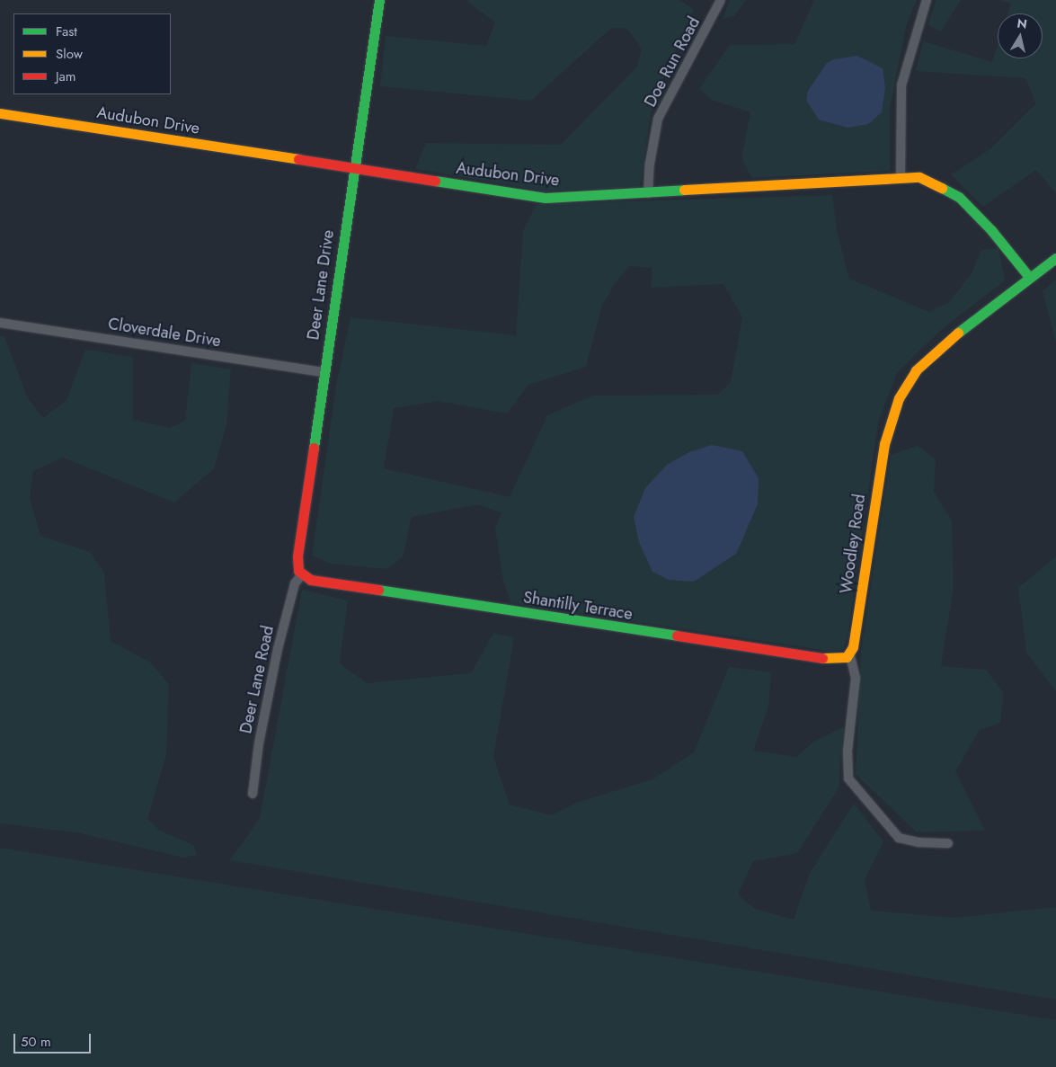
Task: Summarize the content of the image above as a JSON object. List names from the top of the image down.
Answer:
{
  "streets": {
    "street": [
      "Doe Run Road",
      "Audubon Drive",
      "Deer Lane Drive",
      "Cloverdale Drive",
      "Woodley Road",
      "Shantilly Terrace",
      "Deer Lane Road"
    ]
  },
  "crossings": [
    ["Doe Run Road", "Audubon Drive"],
    ["Audubon Drive", "Deer Lane Drive"],
    ["Audubon Drive", "Woodley Road"],
    ["Deer Lane Drive", "Cloverdale Drive"],
    ["Deer Lane Drive", "Shantilly Terrace"],
    ["Deer Lane Drive", "Deer Lane Road"],
    ["Woodley Road", "Shantilly Terrace"],
    ["Shantilly Terrace", "Deer Lane Road"]
  ],
  "legend": ["Fast", "Slow", "Jam"],
  "scale_bar": "50 m",
  "north": "top"
}
